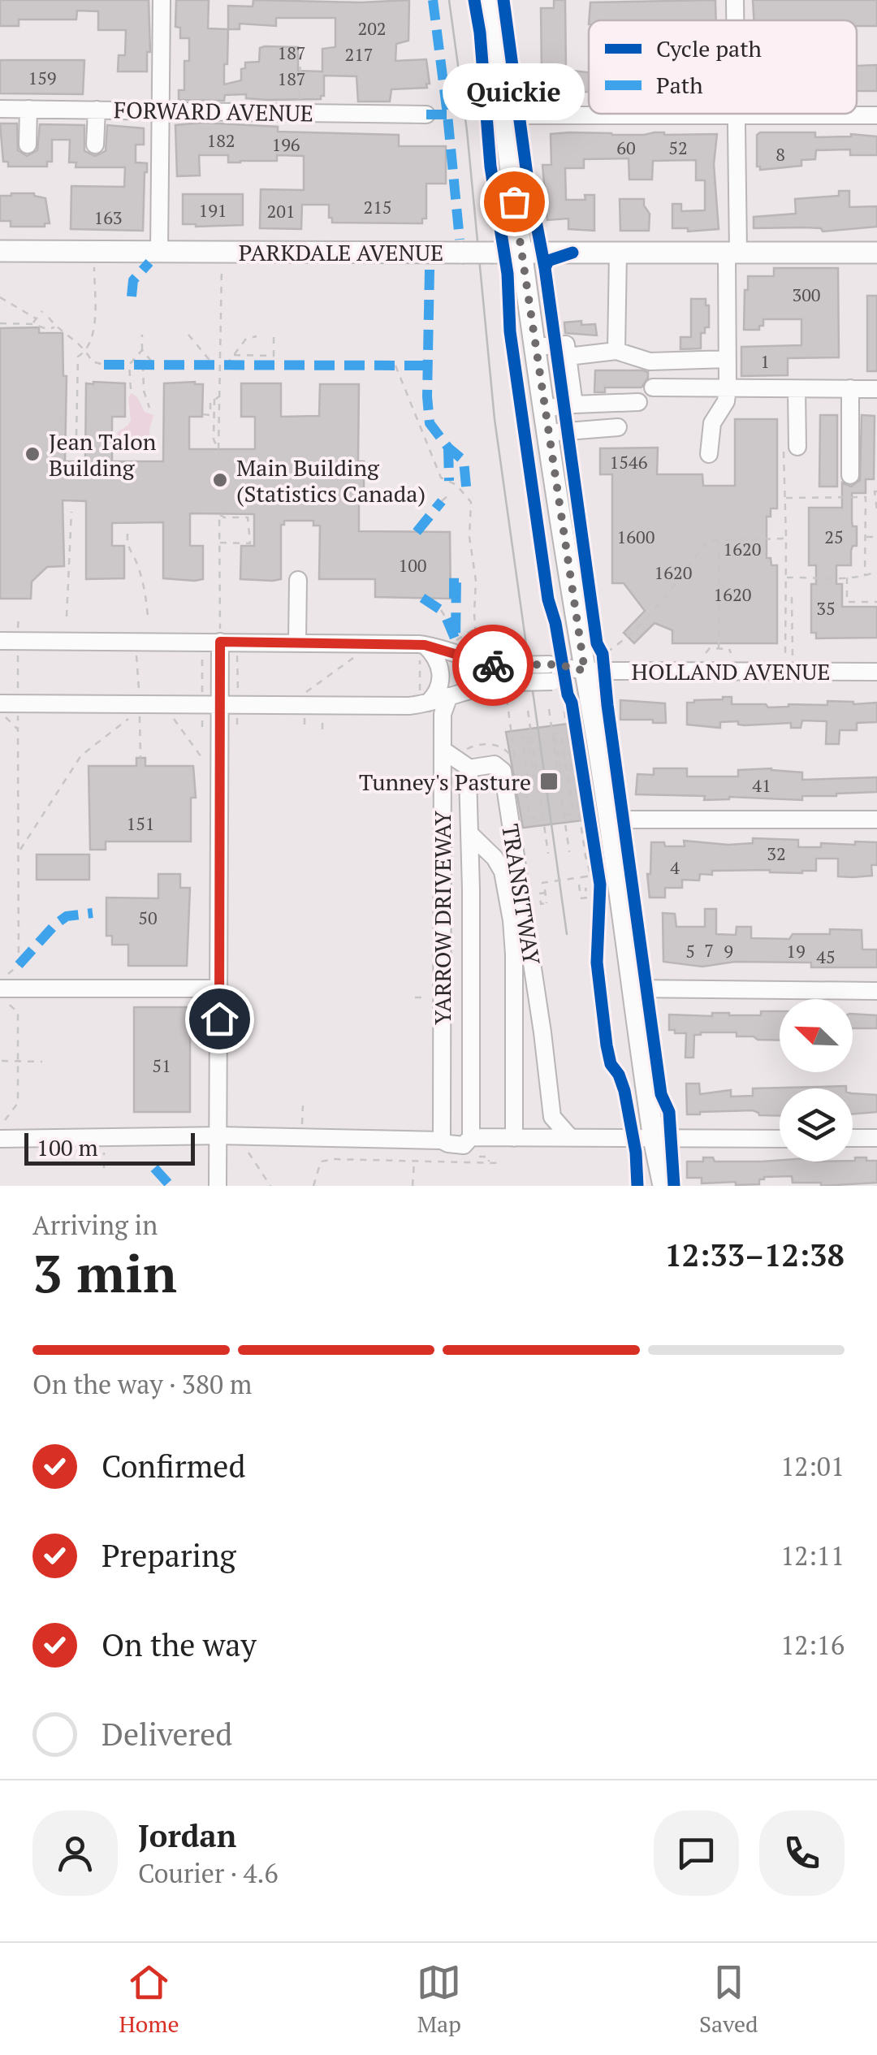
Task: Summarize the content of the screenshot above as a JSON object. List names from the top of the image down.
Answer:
{
  "streets": {
    "main road": ["PARKDALE AVENUE"],
    "street": [
      "FORWARD AVENUE",
      "HOLLAND AVENUE",
      "TRANSITWAY",
      "YARROW DRIVEWAY"
    ]
  },
  "places": {
    "other": ["Quickie", "Jean Talon Building", "Main Building (Statistics Canada)"],
    "transit": ["Tunney's Pasture"]
  },
  "house_numbers": [
    "202",
    "187",
    "217",
    "159",
    "187",
    "182",
    "196",
    "60",
    "52",
    "8",
    "215",
    "191",
    "201",
    "163",
    "300",
    "1",
    "1546",
    "1600",
    "25",
    "1620",
    "100",
    "1620",
    "1620",
    "35",
    "41",
    "151",
    "32",
    "4",
    "50",
    "7",
    "5",
    "9",
    "19",
    "45",
    "51"
  ],
  "legend": ["Cycle path", "Path"],
  "scale_bar": "100 m",
  "north": "top left",
  "page": {
    "bubble": "Quickie",
    "scale": "100 m",
    "heading": ["3 min", "Arriving in", "12:33–12:38"],
    "panel": ["Jordan", "Courier · 4.6"],
    "bar": "On the way · 380 m",
    "list": [
      ["Confirmed", "12:01"],
      ["Preparing", "12:11"],
      ["On the way", "12:16"],
      "Delivered"
    ],
    "tabs": ["Home", "Map", "Saved"]
  }
}
